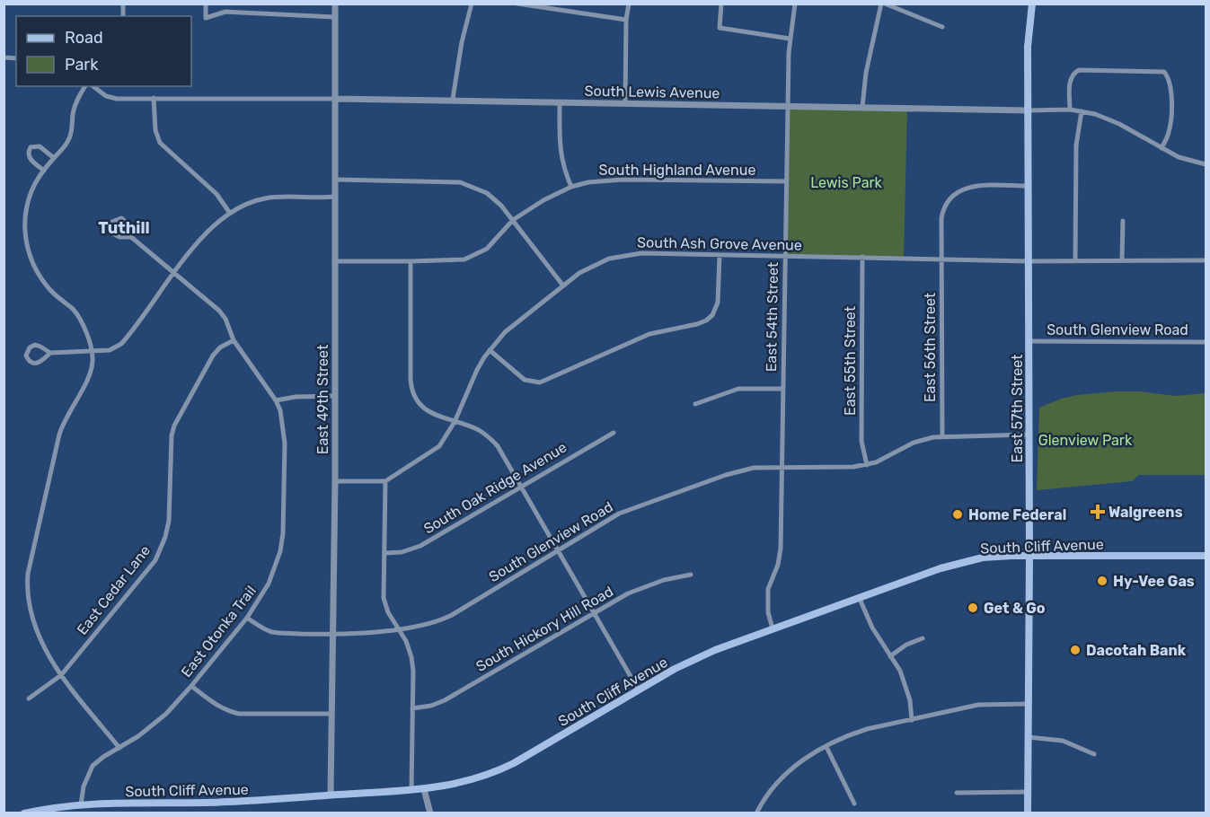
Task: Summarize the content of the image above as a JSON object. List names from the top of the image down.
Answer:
{
  "streets": {
    "main road": ["East 57th Street", "South Cliff Avenue"],
    "street": [
      "South Lewis Avenue",
      "South Highland Avenue",
      "South Ash Grove Avenue",
      "East 54th Street",
      "South Glenview Road",
      "East 56th Street",
      "East 55th Street",
      "East 49th Street",
      "South Oak Ridge Avenue",
      "East Cedar Lane",
      "South Hickory Hill Road",
      "East Otonka Trail"
    ]
  },
  "crossings": [
    ["South Lewis Avenue", "East 54th Street"],
    ["South Lewis Avenue", "East 49th Street"],
    ["South Lewis Avenue", "East 57th Street"],
    ["South Highland Avenue", "East 54th Street"],
    ["South Highland Avenue", "East 49th Street"],
    ["South Ash Grove Avenue", "East 54th Street"],
    ["South Ash Grove Avenue", "East 56th Street"],
    ["South Ash Grove Avenue", "East 55th Street"],
    ["South Ash Grove Avenue", "East 57th Street"],
    ["East 54th Street", "South Glenview Road"],
    ["East 54th Street", "South Cliff Avenue"],
    ["South Glenview Road", "East 56th Street"],
    ["South Glenview Road", "East 55th Street"],
    ["South Glenview Road", "East 49th Street"],
    ["South Glenview Road", "East 57th Street"],
    ["South Glenview Road", "East Otonka Trail"],
    ["East 56th Street", "East 57th Street"],
    ["East 49th Street", "South Cliff Avenue"],
    ["East 57th Street", "South Cliff Avenue"],
    ["South Cliff Avenue", "East Otonka Trail"],
    ["East Cedar Lane", "East Otonka Trail"]
  ],
  "districts": ["Tuthill"],
  "parks": ["Lewis Park", "Glenview Park"],
  "places": {
    "health": ["Walgreens"],
    "other": [
      "Home Federal",
      "Hy-Vee Gas",
      "Get & Go",
      "Dacotah Bank"
    ]
  },
  "legend": ["Road", "Park"]
}
